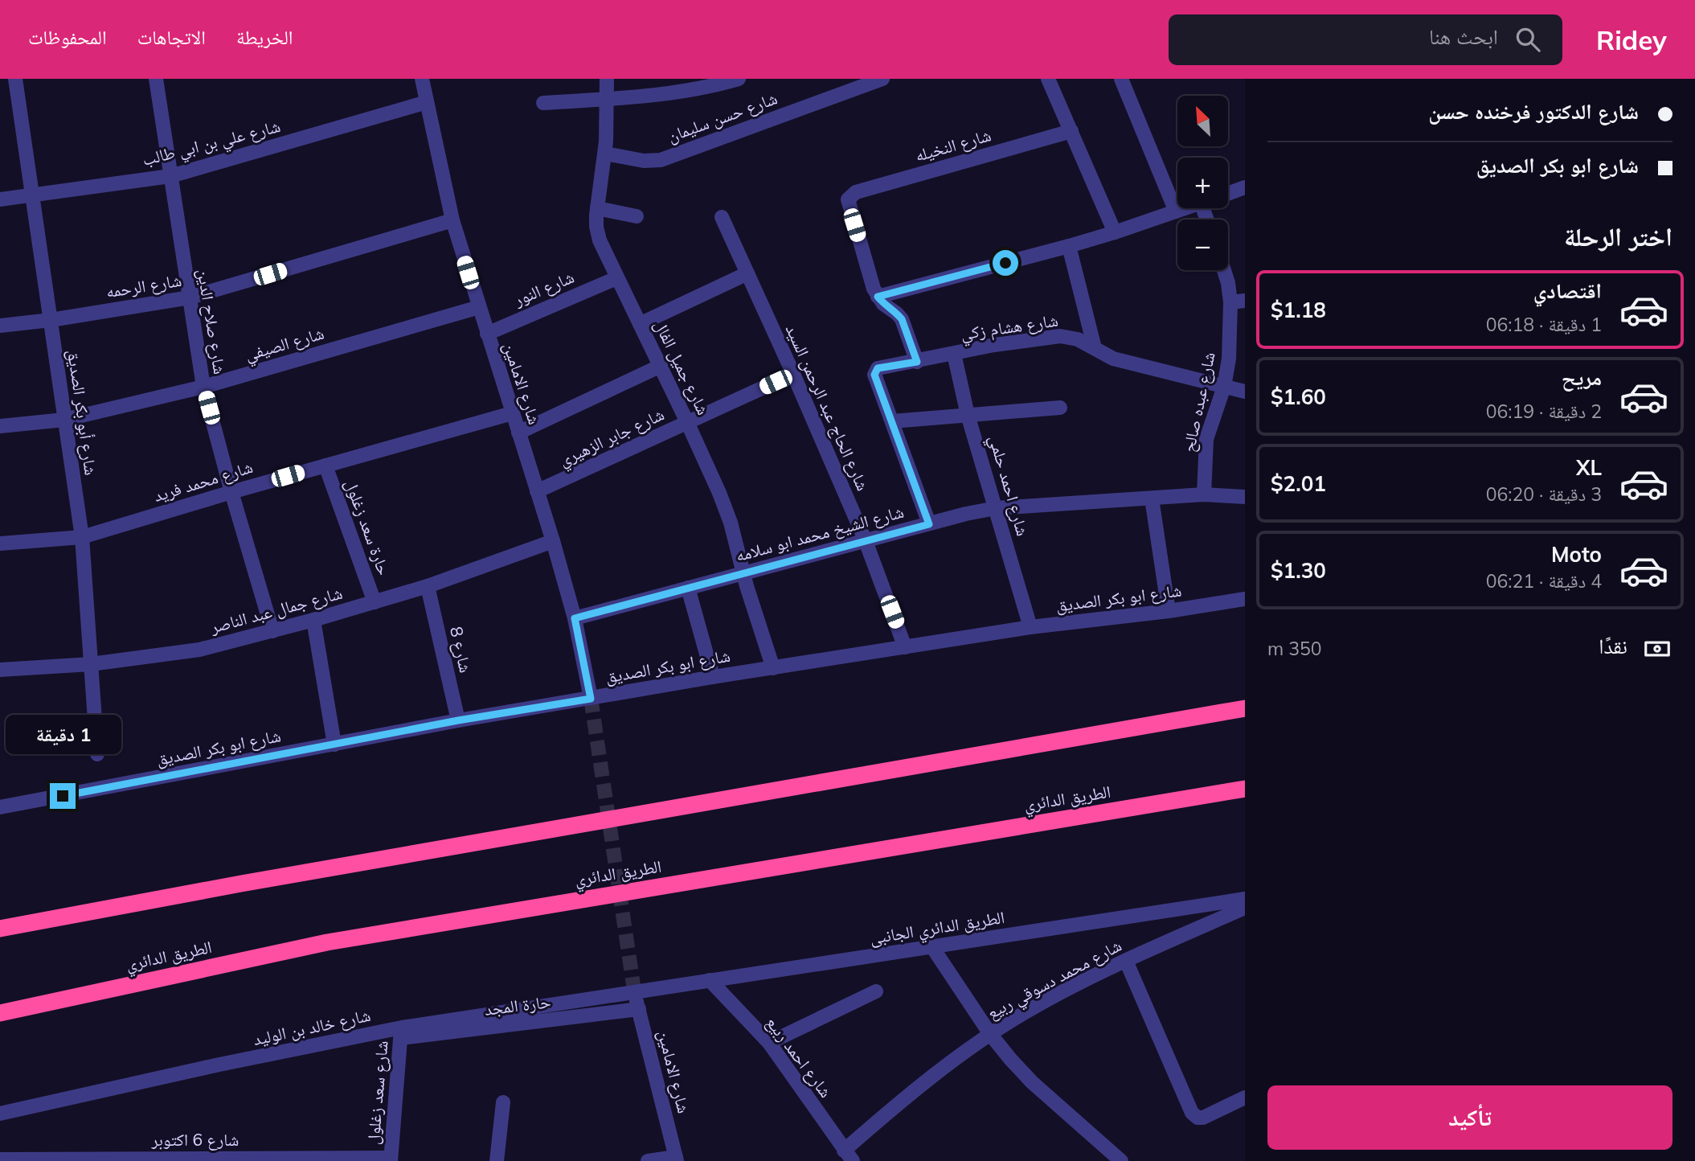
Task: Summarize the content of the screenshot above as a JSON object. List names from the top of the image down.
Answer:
{
  "streets": {
    "highway": ["الطريق الدائري"],
    "street": [
      "شارع حسن سليمان",
      "شارع علي بن ابي طالب",
      "شارع النخيله",
      "شارع الرحمه",
      "شارع النور",
      "شارع صلاح الدين",
      "شارع هشام زكي",
      "شارع الصيفي",
      "شارع جميل الفال",
      "شارع الامامين",
      "شارع عبده صالح",
      "شارع الحاج عبد الرحمن السيد",
      "شارع أبو بكر الصديق",
      "شارع جابر الزهيري",
      "شارع محمد فريد",
      "شارع احمد حلمي",
      "حارة سعد زغلول",
      "شارع الشيخ محمد ابو سلامه",
      "شارع ابو بكر الصديق",
      "شارع جمال عبد الناصر",
      "شارع 8",
      "الطريق الدائري الجانبى",
      "شارع محمد دسوقي ربيع",
      "حارة المجد",
      "شارع خالد بن الوليد",
      "شارع احمد ربيع",
      "شارع سعد زغلول",
      "شارع 6 اكتوبر"
    ]
  },
  "crossings": [
    ["شارع حسن سليمان", "شارع جميل الفال"],
    ["شارع علي بن ابي طالب", "شارع صلاح الدين"],
    ["شارع علي بن ابي طالب", "شارع الامامين"],
    ["شارع علي بن ابي طالب", "شارع أبو بكر الصديق"],
    ["شارع الرحمه", "شارع صلاح الدين"],
    ["شارع الرحمه", "شارع الامامين"],
    ["شارع الرحمه", "شارع أبو بكر الصديق"],
    ["شارع النور", "شارع جميل الفال"],
    ["شارع النور", "شارع الامامين"],
    ["شارع صلاح الدين", "شارع الصيفي"],
    ["شارع صلاح الدين", "شارع محمد فريد"],
    ["شارع صلاح الدين", "شارع جمال عبد الناصر"],
    ["شارع هشام زكي", "شارع عبده صالح"],
    ["شارع هشام زكي", "شارع احمد حلمي"],
    ["شارع الصيفي", "شارع الامامين"],
    ["شارع الصيفي", "شارع أبو بكر الصديق"],
    ["شارع جميل الفال", "شارع جابر الزهيري"],
    ["شارع جميل الفال", "شارع الشيخ محمد ابو سلامه"],
    ["شارع جميل الفال", "شارع ابو بكر الصديق"],
    ["شارع الامامين", "شارع جابر الزهيري"],
    ["شارع الامامين", "شارع محمد فريد"],
    ["شارع الامامين", "شارع الشيخ محمد ابو سلامه"],
    ["شارع الامامين", "شارع ابو بكر الصديق"],
    ["شارع الامامين", "شارع جمال عبد الناصر"],
    ["شارع الامامين", "الطريق الدائري الجانبى"],
    ["شارع الامامين", "حارة المجد"],
    ["شارع الامامين", "شارع خالد بن الوليد"],
    ["شارع عبده صالح", "شارع الشيخ محمد ابو سلامه"],
    ["شارع الحاج عبد الرحمن السيد", "شارع جابر الزهيري"],
    ["شارع الحاج عبد الرحمن السيد", "شارع الشيخ محمد ابو سلامه"],
    ["شارع الحاج عبد الرحمن السيد", "شارع ابو بكر الصديق"],
    ["شارع أبو بكر الصديق", "شارع محمد فريد"],
    ["شارع أبو بكر الصديق", "شارع جمال عبد الناصر"],
    ["شارع محمد فريد", "حارة سعد زغلول"],
    ["شارع احمد حلمي", "شارع الشيخ محمد ابو سلامه"],
    ["شارع احمد حلمي", "شارع ابو بكر الصديق"],
    ["حارة سعد زغلول", "شارع جمال عبد الناصر"],
    ["شارع ابو بكر الصديق", "شارع 8"],
    ["شارع جمال عبد الناصر", "شارع 8"],
    ["الطريق الدائري الجانبى", "شارع خالد بن الوليد"],
    ["الطريق الدائري الجانبى", "شارع احمد ربيع"],
    ["شارع محمد دسوقي ربيع", "شارع احمد ربيع"],
    ["حارة المجد", "شارع خالد بن الوليد"],
    ["حارة المجد", "شارع سعد زغلول"],
    ["شارع خالد بن الوليد", "شارع سعد زغلول"],
    ["شارع سعد زغلول", "شارع 6 اكتوبر"]
  ],
  "north": "top left",
  "page": {
    "header": "Ridey",
    "search": "ابحث هنا",
    "nav": ["الخريطة", "الاتجاهات", "المحفوظات"],
    "banner": ["شارع الدكتور فرخنده حسن", "شارع ابو بكر الصديق"],
    "map_buttons": ["+", "−"],
    "heading": "اختر الرحلة",
    "list": [
      {
        "name": "اقتصادي",
        "note": "1 دقيقة · 06:18",
        "value": "$1.18"
      },
      {
        "name": "مريح",
        "note": "2 دقيقة · 06:19",
        "value": "$1.60"
      },
      {
        "name": "XL",
        "note": "3 دقيقة · 06:20",
        "value": "$2.01"
      },
      {
        "name": "Moto",
        "note": "4 دقيقة · 06:21",
        "value": "$1.30"
      }
    ],
    "pay": ["نقدًا", "350 m"],
    "bubble": "1 دقيقة",
    "buttons": "تأكيد"
  }
}
